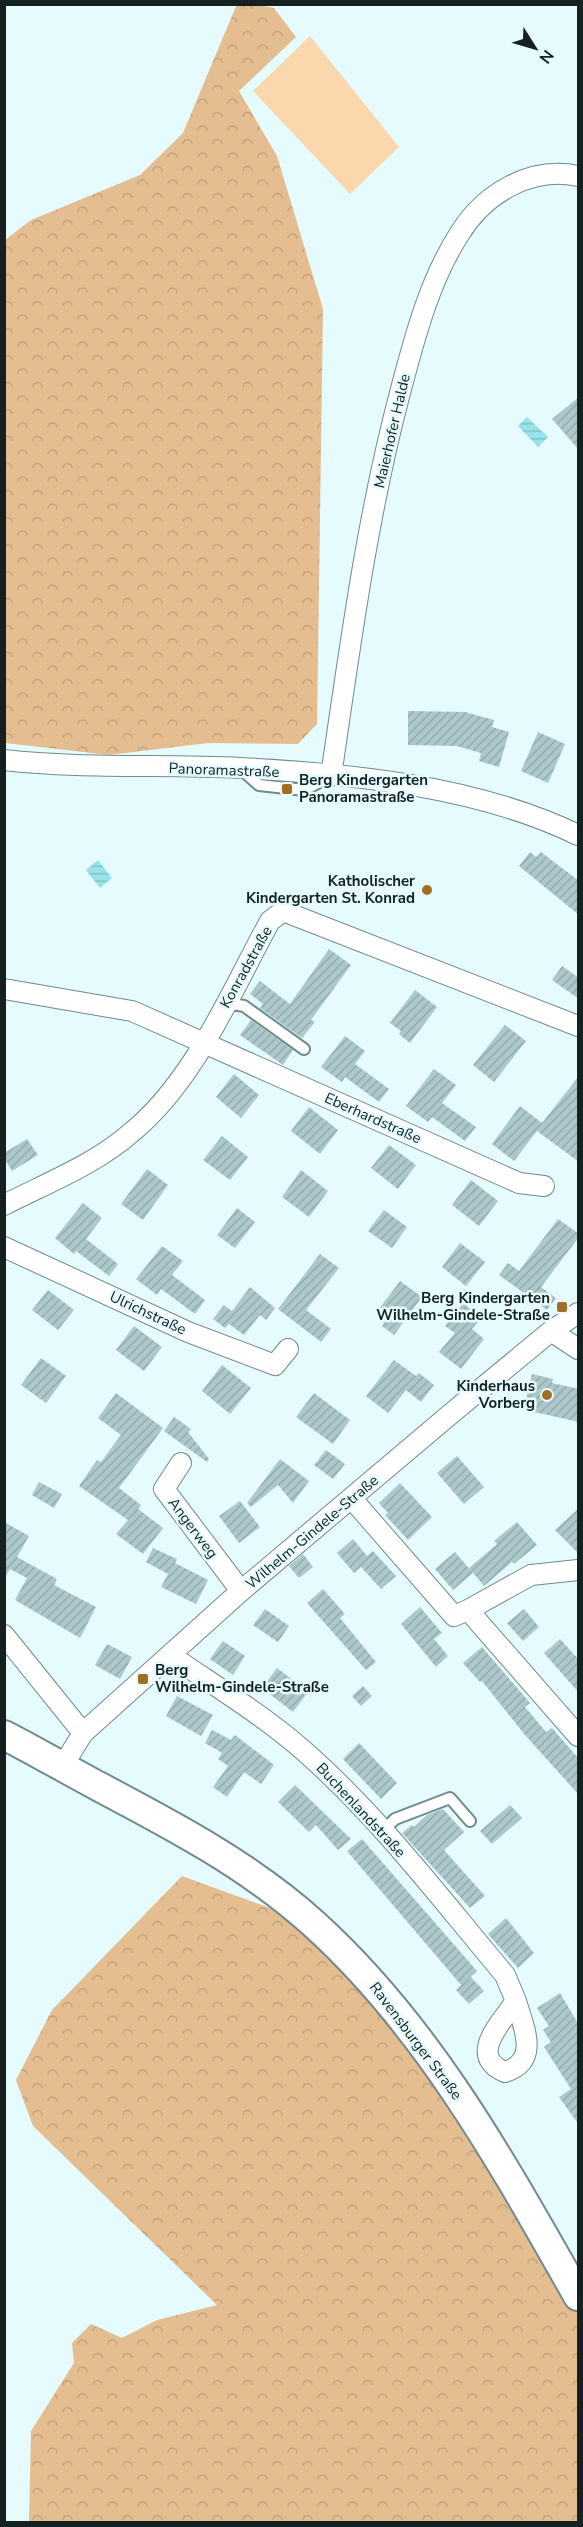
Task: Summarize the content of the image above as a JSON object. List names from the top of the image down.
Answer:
{
  "streets": {
    "main road": ["Ravensburger Straße"],
    "street": [
      "Maierhofer Halde",
      "Panoramastraße",
      "Konradstraße",
      "Eberhardstraße",
      "Ulrichstraße",
      "Angerweg",
      "Wilhelm-Gindele-Straße",
      "Buchenlandstraße"
    ]
  },
  "crossings": [
    ["Maierhofer Halde", "Panoramastraße"],
    ["Konradstraße", "Eberhardstraße"],
    ["Angerweg", "Wilhelm-Gindele-Straße"],
    ["Wilhelm-Gindele-Straße", "Buchenlandstraße"],
    ["Wilhelm-Gindele-Straße", "Ravensburger Straße"]
  ],
  "places": {
    "transit": ["Berg Kindergarten Panoramastraße", "Berg Kindergarten Wilhelm-Gindele-Straße", "Berg Wilhelm-Gindele-Straße"],
    "other": ["Katholischer Kindergarten St. Konrad", "Kinderhaus Vorberg"]
  },
  "north": "bottom right"
}
